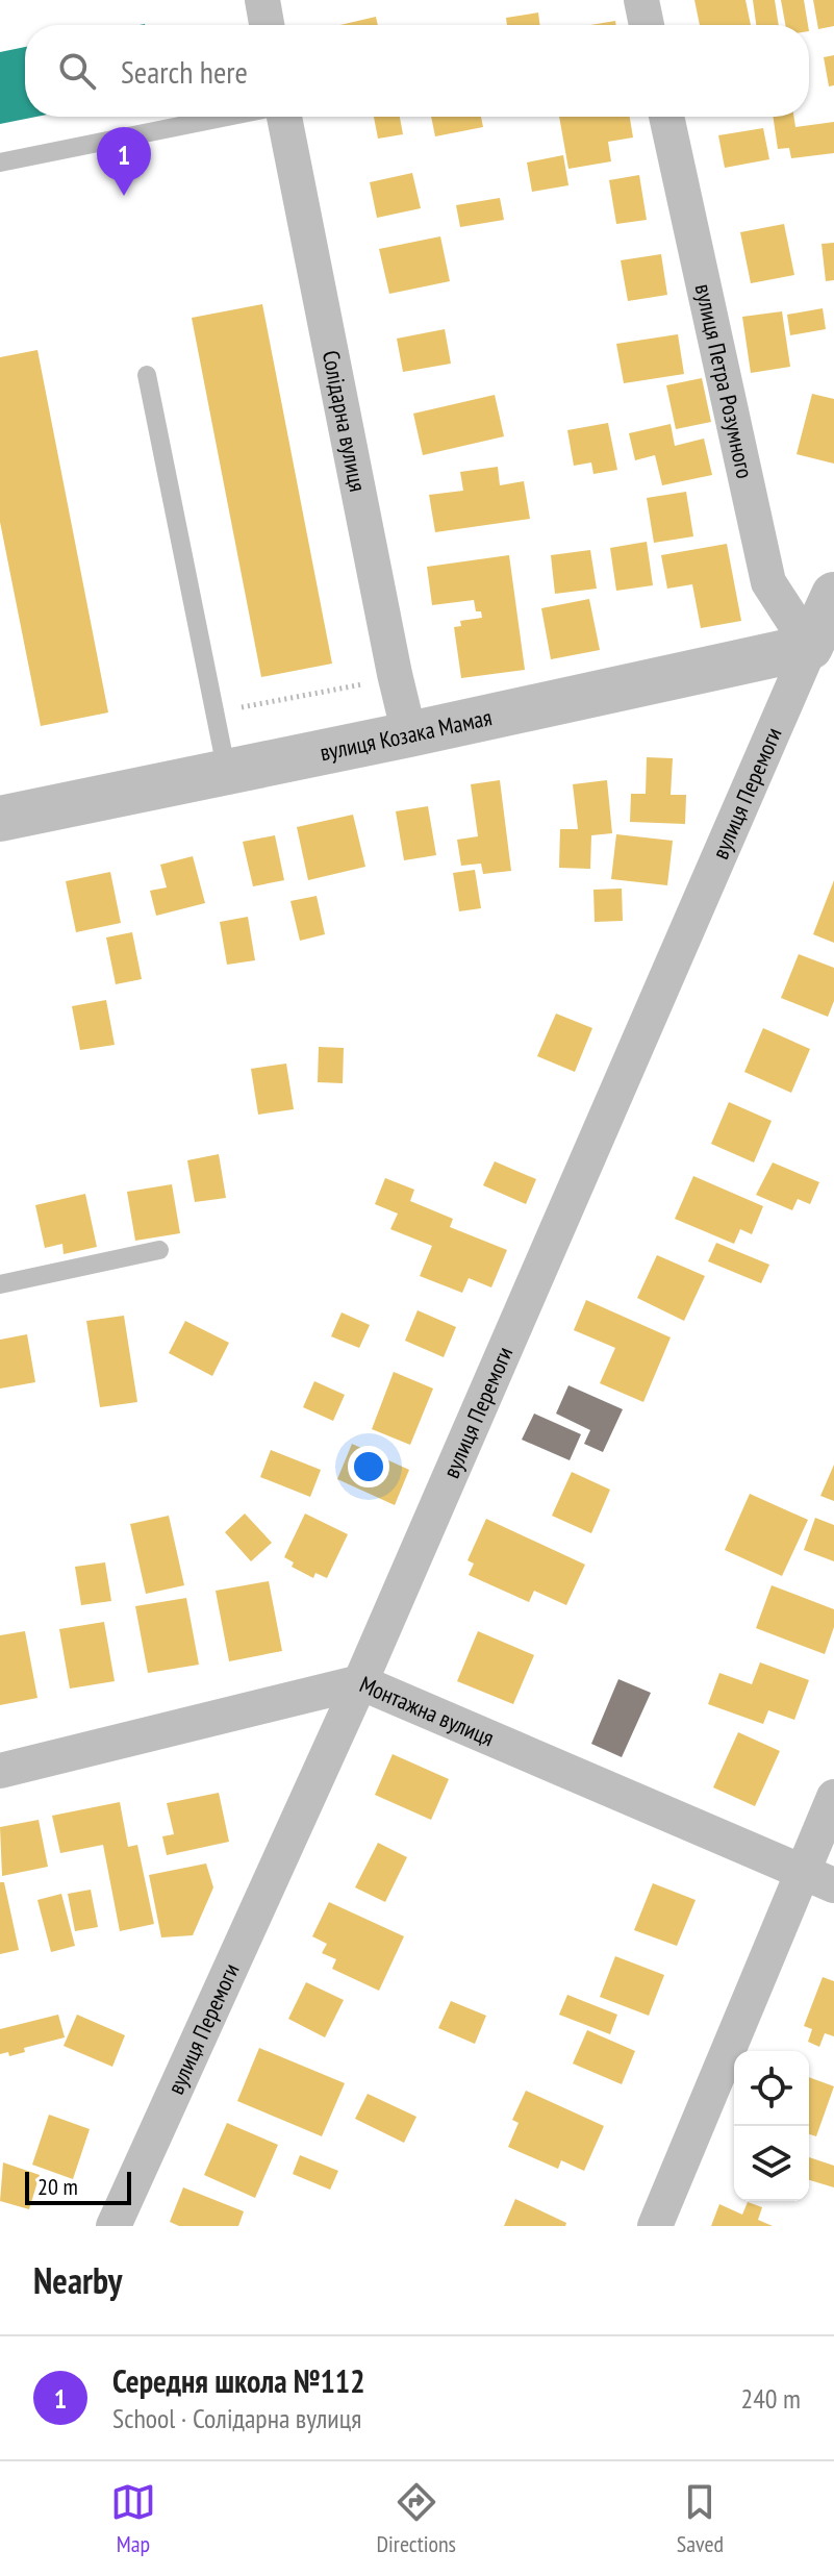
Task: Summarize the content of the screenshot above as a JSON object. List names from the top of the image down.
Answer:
{
  "streets": {
    "street": [
      "вулиця Петра Розумного",
      "Солідарна вулиця",
      "вулиця Козака Мамая",
      "вулиця Перемоги",
      "Монтажна вулиця"
    ]
  },
  "crossings": [
    ["вулиця Петра Розумного", "вулиця Козака Мамая"],
    ["вулиця Петра Розумного", "вулиця Перемоги"],
    ["Солідарна вулиця", "вулиця Козака Мамая"],
    ["вулиця Козака Мамая", "вулиця Перемоги"],
    ["вулиця Перемоги", "Монтажна вулиця"]
  ],
  "scale_bar": "20 m",
  "page": {
    "search": "Search here",
    "pins": "1",
    "scale": "20 m",
    "heading": "Nearby",
    "list": [
      {
        "mark": "1",
        "name": "Середня школа №112",
        "note": "School · Солідарна вулиця",
        "value": "240 m"
      }
    ],
    "nav": ["Map", "Directions", "Saved"]
  }
}
